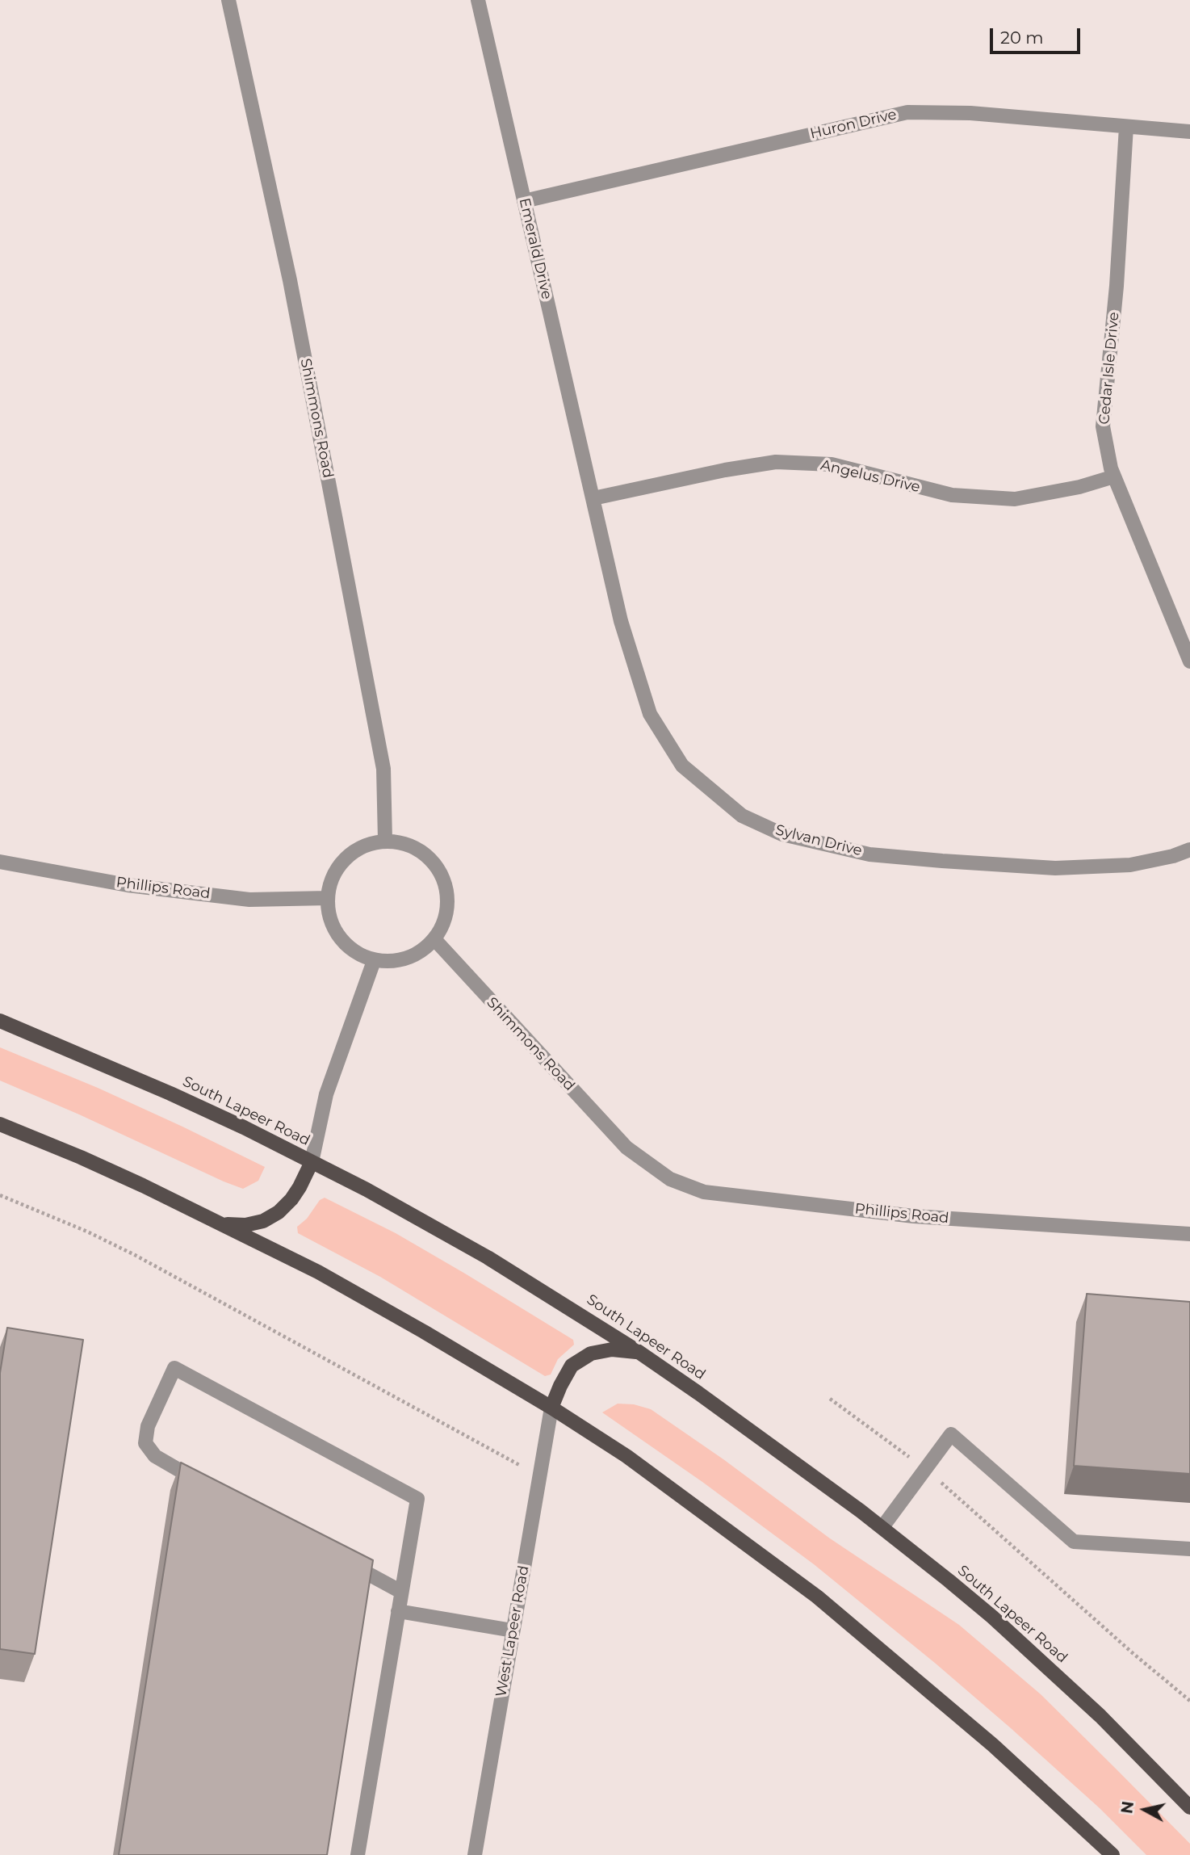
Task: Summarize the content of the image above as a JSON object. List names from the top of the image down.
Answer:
{
  "streets": {
    "main road": ["South Lapeer Road"],
    "street": [
      "Huron Drive",
      "Emerald Drive",
      "Cedar Isle Drive",
      "Shimmons Road",
      "Angelus Drive",
      "Sylvan Drive",
      "Phillips Road",
      "West Lapeer Road"
    ]
  },
  "crossings": [
    ["Huron Drive", "Emerald Drive"],
    ["Huron Drive", "Cedar Isle Drive"],
    ["Emerald Drive", "Angelus Drive"],
    ["Emerald Drive", "Sylvan Drive"],
    ["Cedar Isle Drive", "Angelus Drive"],
    ["Shimmons Road", "Phillips Road"],
    ["Angelus Drive", "Sylvan Drive"]
  ],
  "scale_bar": "20 m",
  "north": "left"
}
